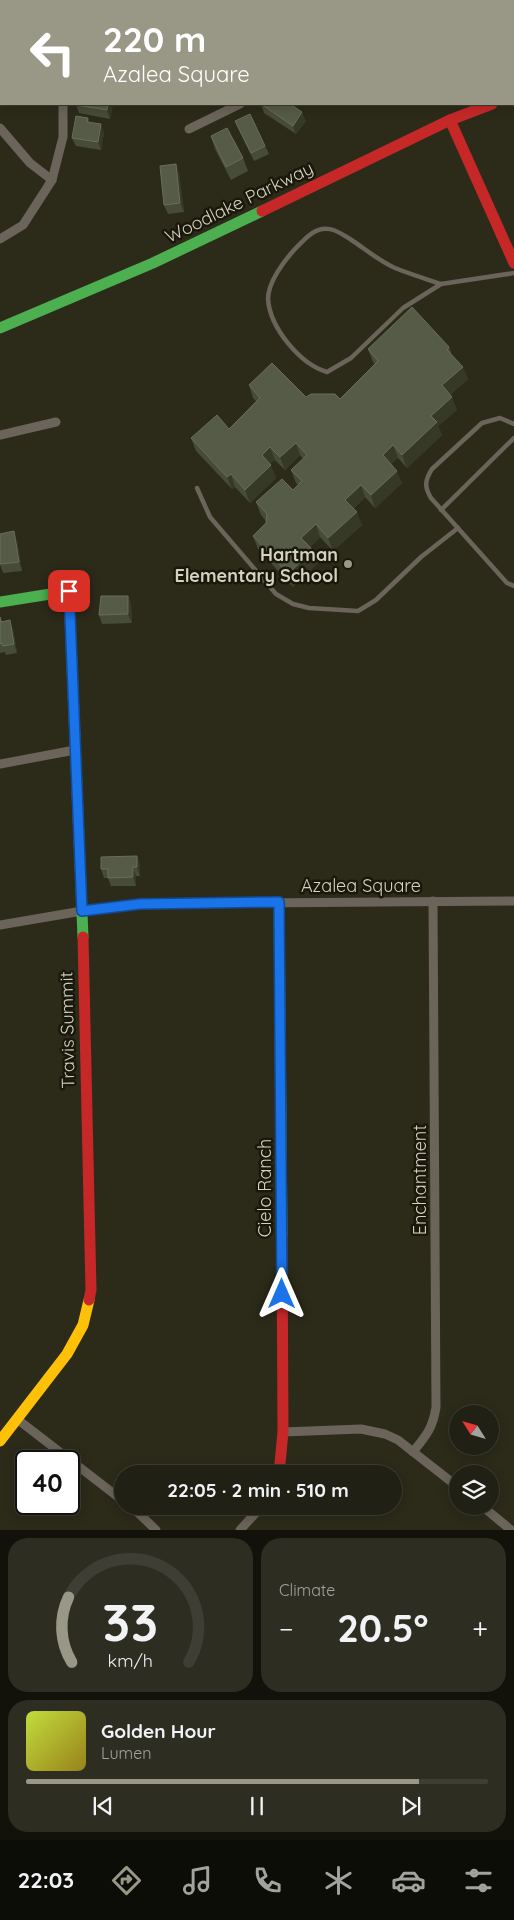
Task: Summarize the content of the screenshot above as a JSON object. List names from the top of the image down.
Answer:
{
  "streets": {
    "street": [
      "Woodlake Parkway",
      "Azalea Square",
      "Travis Summit",
      "Enchantment",
      "Cielo Ranch"
    ]
  },
  "crossings": [
    ["Azalea Square", "Travis Summit"],
    ["Azalea Square", "Enchantment"],
    ["Azalea Square", "Cielo Ranch"]
  ],
  "places": ["Hartman Elementary School"],
  "north": "top left",
  "page": {
    "turn": ["220 m", "Azalea Square"],
    "limit": "40",
    "trip": "22:05 · 2 min · 510 m",
    "tile": "Climate",
    "heat": ["−", "20.5°", "+"],
    "song": ["Golden Hour", "Lumen"],
    "tabs": "22:03",
    "gauge": ["33", "km/h"]
  }
}
